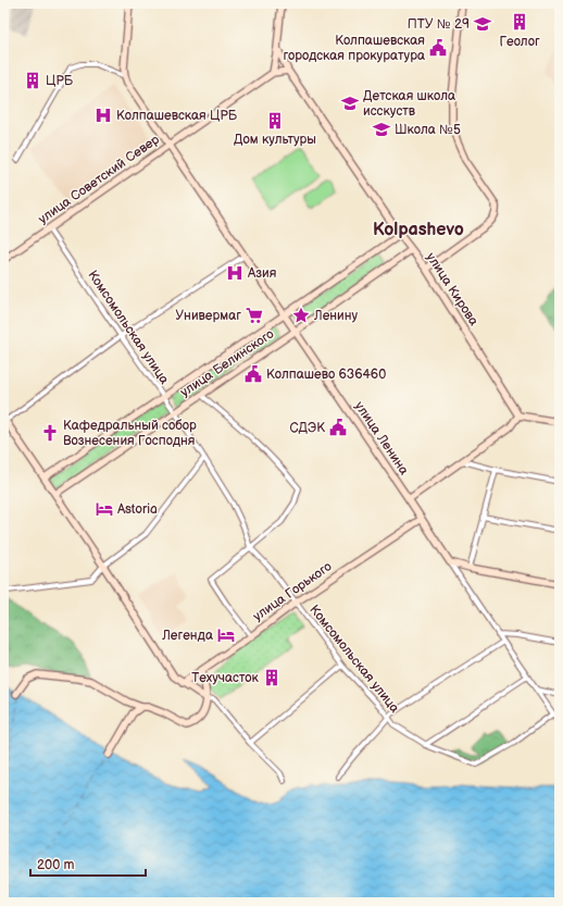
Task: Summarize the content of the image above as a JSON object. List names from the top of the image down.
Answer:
{
  "streets": {
    "street": [
      "улица Советский Север",
      "улица Кирова",
      "Комсомольская улица",
      "улица Белинского",
      "улица Ленина",
      "улица Горького"
    ]
  },
  "crossings": [
    ["улица Советский Север", "Комсомольская улица"],
    ["улица Советский Север", "улица Ленина"],
    ["улица Кирова", "улица Белинского"],
    ["Комсомольская улица", "улица Белинского"],
    ["Комсомольская улица", "улица Ленина"],
    ["Комсомольская улица", "улица Горького"],
    ["улица Белинского", "улица Ленина"],
    ["улица Ленина", "улица Горького"]
  ],
  "districts": ["Kolpashevo"],
  "places": {
    "building": [
      "Геолог",
      "ЦРБ",
      "Дом культуры",
      "Техучасток"
    ],
    "school or university": ["ПТУ № 29", "Детская школа исскуств", "Школа №5"],
    "public building": ["Колпашевская городская прокуратура", "Колпашево 636460", "СДЭК"],
    "hospital": ["Колпашевская ЦРБ", "Азия"],
    "supermarket": ["Универмаг"],
    "place": ["Ленину"],
    "church": ["Кафедральный собор Вознесения Господня"],
    "hotel": ["Astoria", "Легенда"]
  },
  "scale_bar": "200 m"
}
